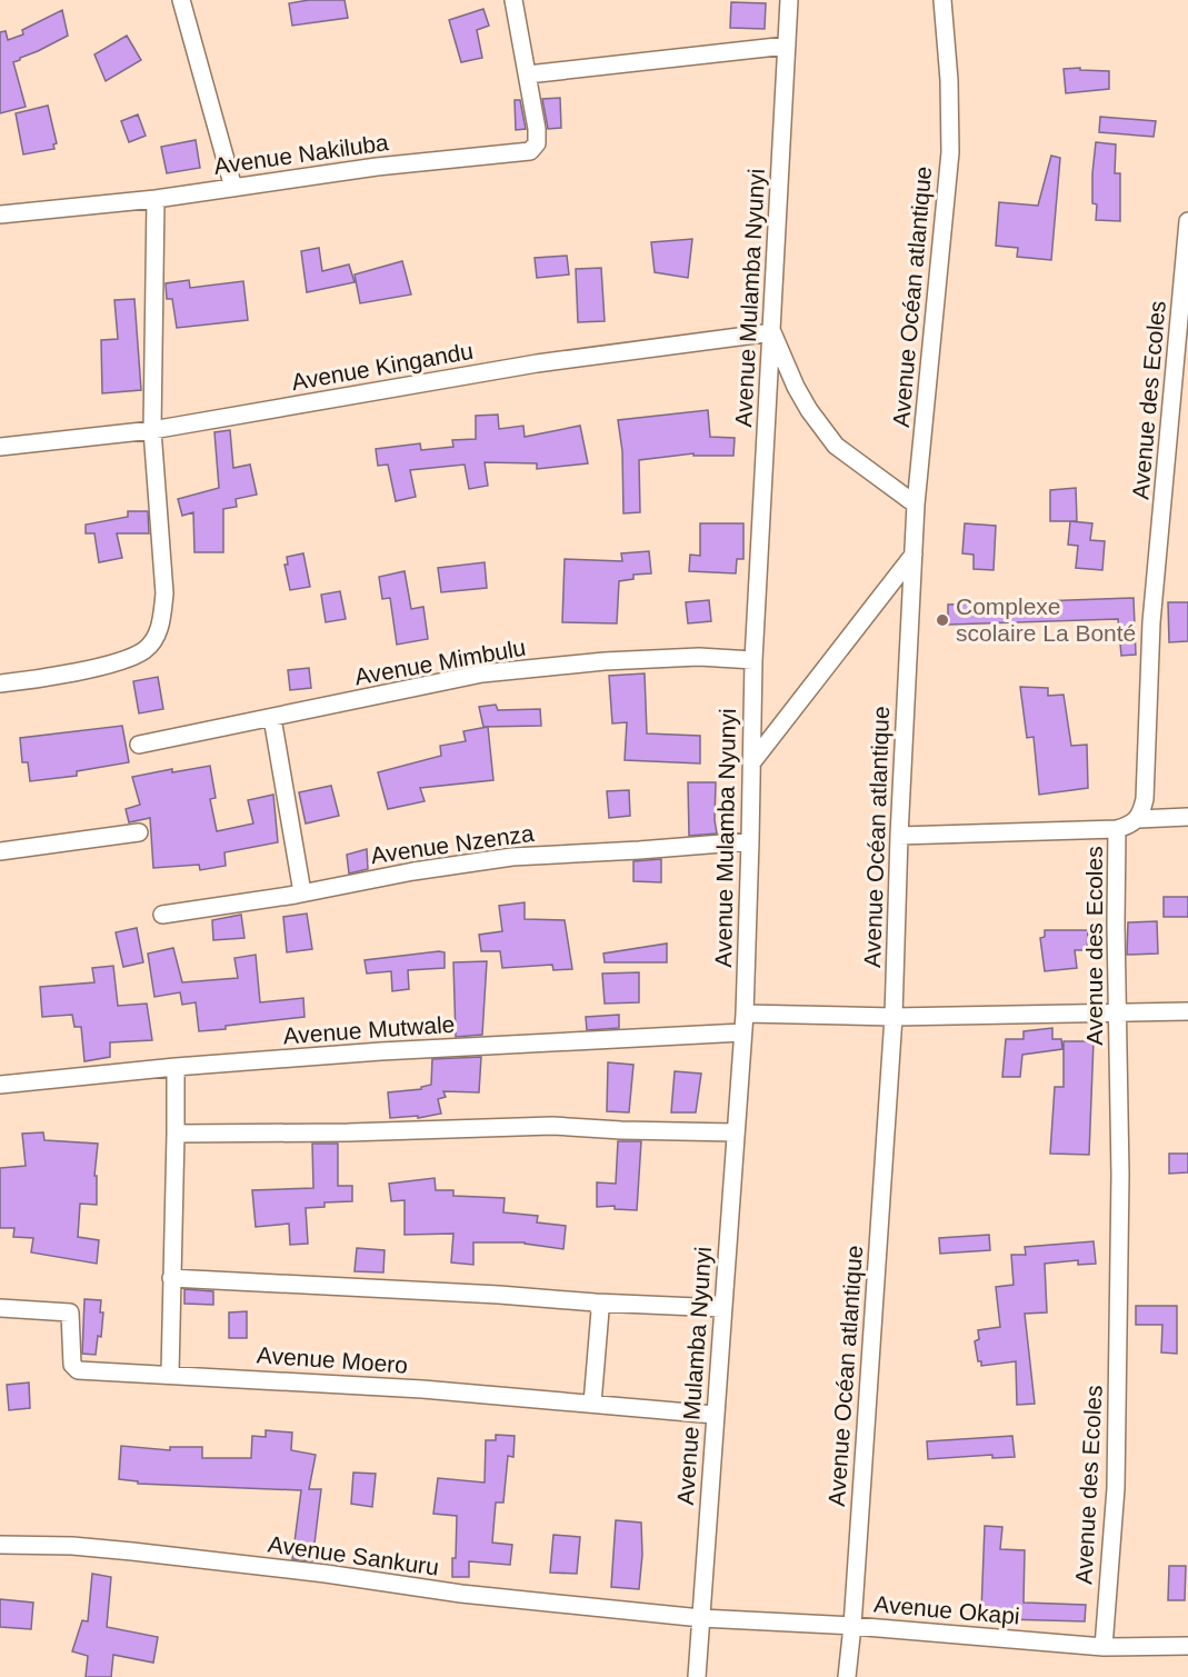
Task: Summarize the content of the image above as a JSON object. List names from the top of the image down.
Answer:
{
  "streets": {
    "street": [
      "Avenue Nakiluba",
      "Avenue Océan atlantique",
      "Avenue Mulamba Nyunyi",
      "Avenue Kingandu",
      "Avenue des Ecoles",
      "Avenue Mimbulu",
      "Avenue Nzenza",
      "Avenue Mutwale",
      "Avenue Moero",
      "Avenue Sankuru",
      "Avenue Okapi"
    ]
  },
  "crossings": [
    ["Avenue Océan atlantique", "Avenue Okapi"],
    ["Avenue Mulamba Nyunyi", "Avenue Kingandu"],
    ["Avenue Mulamba Nyunyi", "Avenue Mimbulu"],
    ["Avenue Mulamba Nyunyi", "Avenue Nzenza"],
    ["Avenue Mulamba Nyunyi", "Avenue Mutwale"],
    ["Avenue Mulamba Nyunyi", "Avenue Moero"],
    ["Avenue Mulamba Nyunyi", "Avenue Sankuru"],
    ["Avenue Mulamba Nyunyi", "Avenue Okapi"],
    ["Avenue des Ecoles", "Avenue Okapi"],
    ["Avenue Sankuru", "Avenue Okapi"]
  ],
  "places": ["Complexe scolaire La Bonté"]
}
